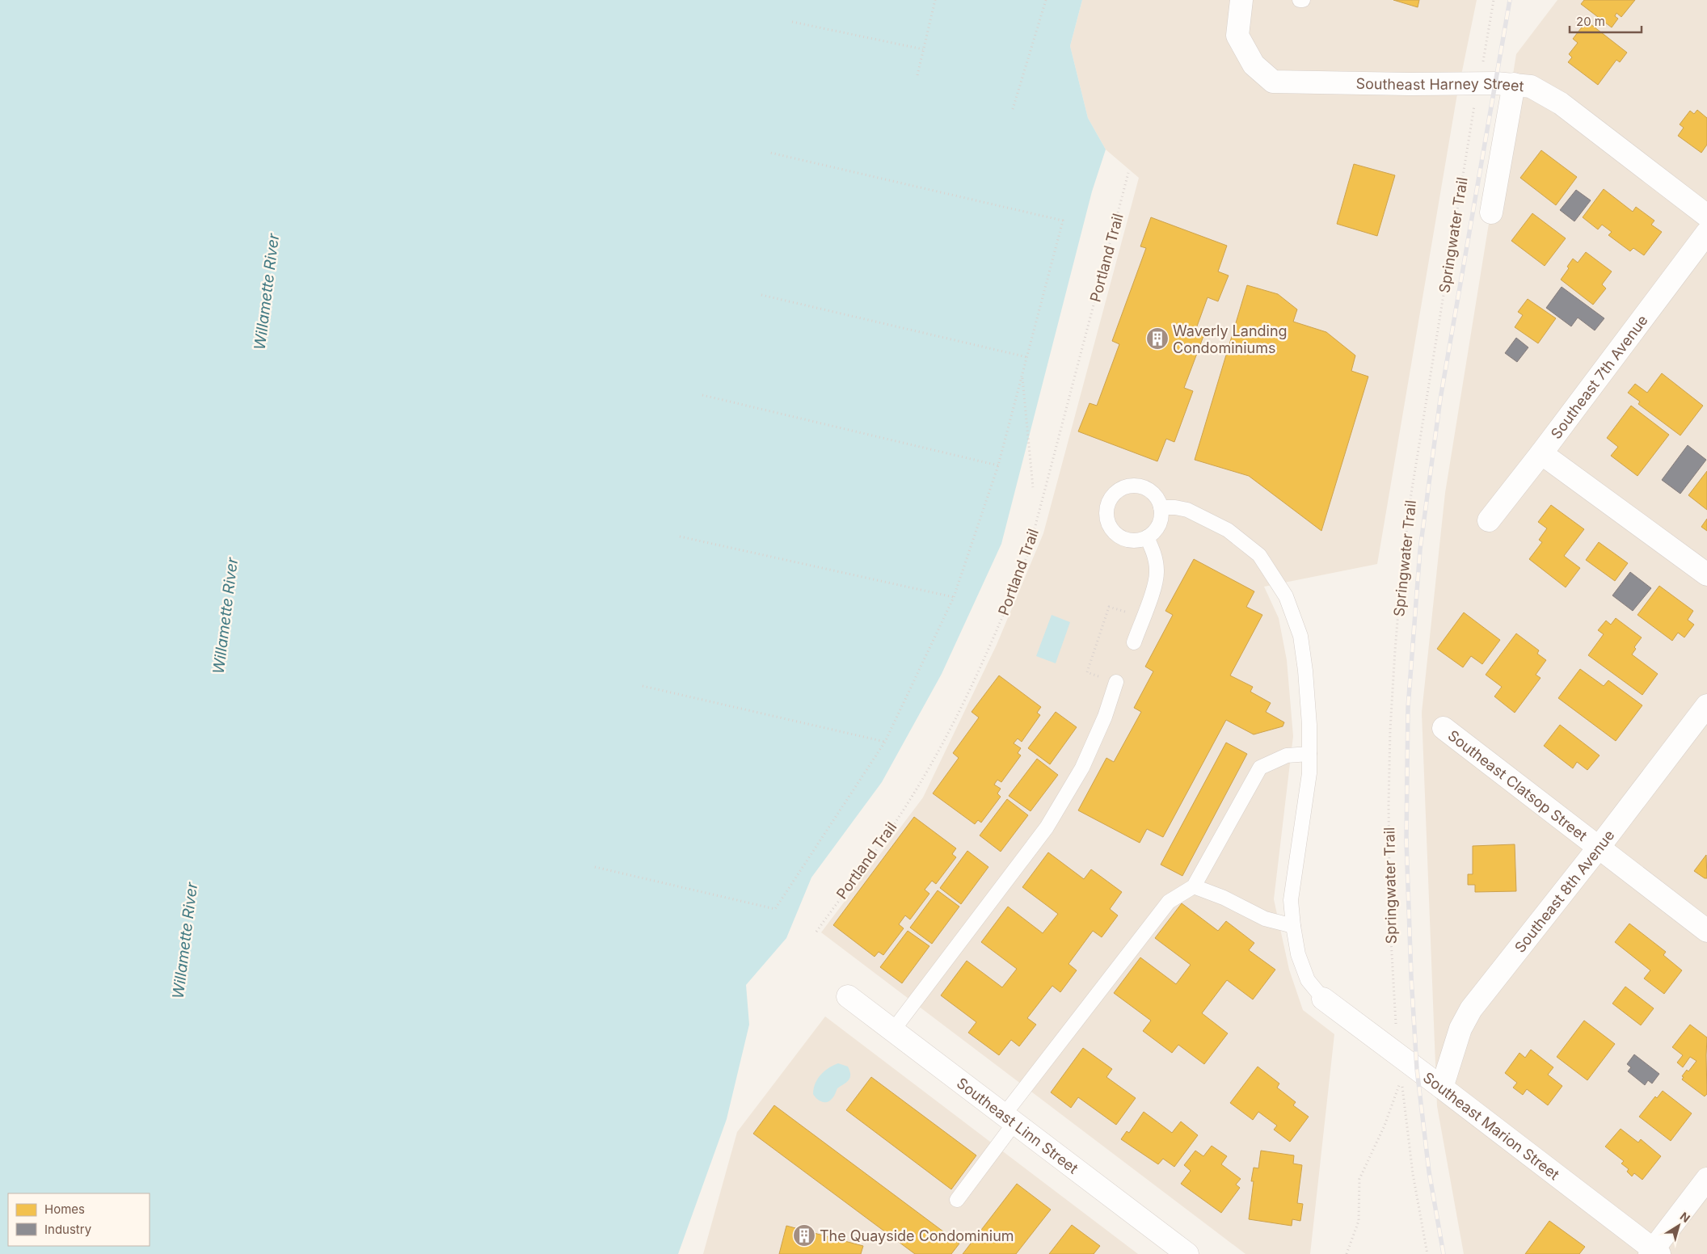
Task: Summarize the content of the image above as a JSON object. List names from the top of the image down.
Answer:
{
  "streets": {
    "street": [
      "Southeast Harney Street",
      "Southeast 7th Avenue",
      "Southeast Clatsop Street",
      "Southeast 8th Avenue",
      "Southeast Linn Street",
      "Southeast Marion Street"
    ],
    "path": ["Springwater Trail", "Portland Trail"]
  },
  "crossings": [
    ["Southeast Clatsop Street", "Southeast 8th Avenue"],
    ["Southeast 8th Avenue", "Southeast Marion Street"]
  ],
  "water": ["Willamette River"],
  "places": {
    "building": ["Waverly Landing Condominiums", "The Quayside Condominium"]
  },
  "legend": ["Homes", "Industry"],
  "scale_bar": "20 m",
  "north": "top right"
}
